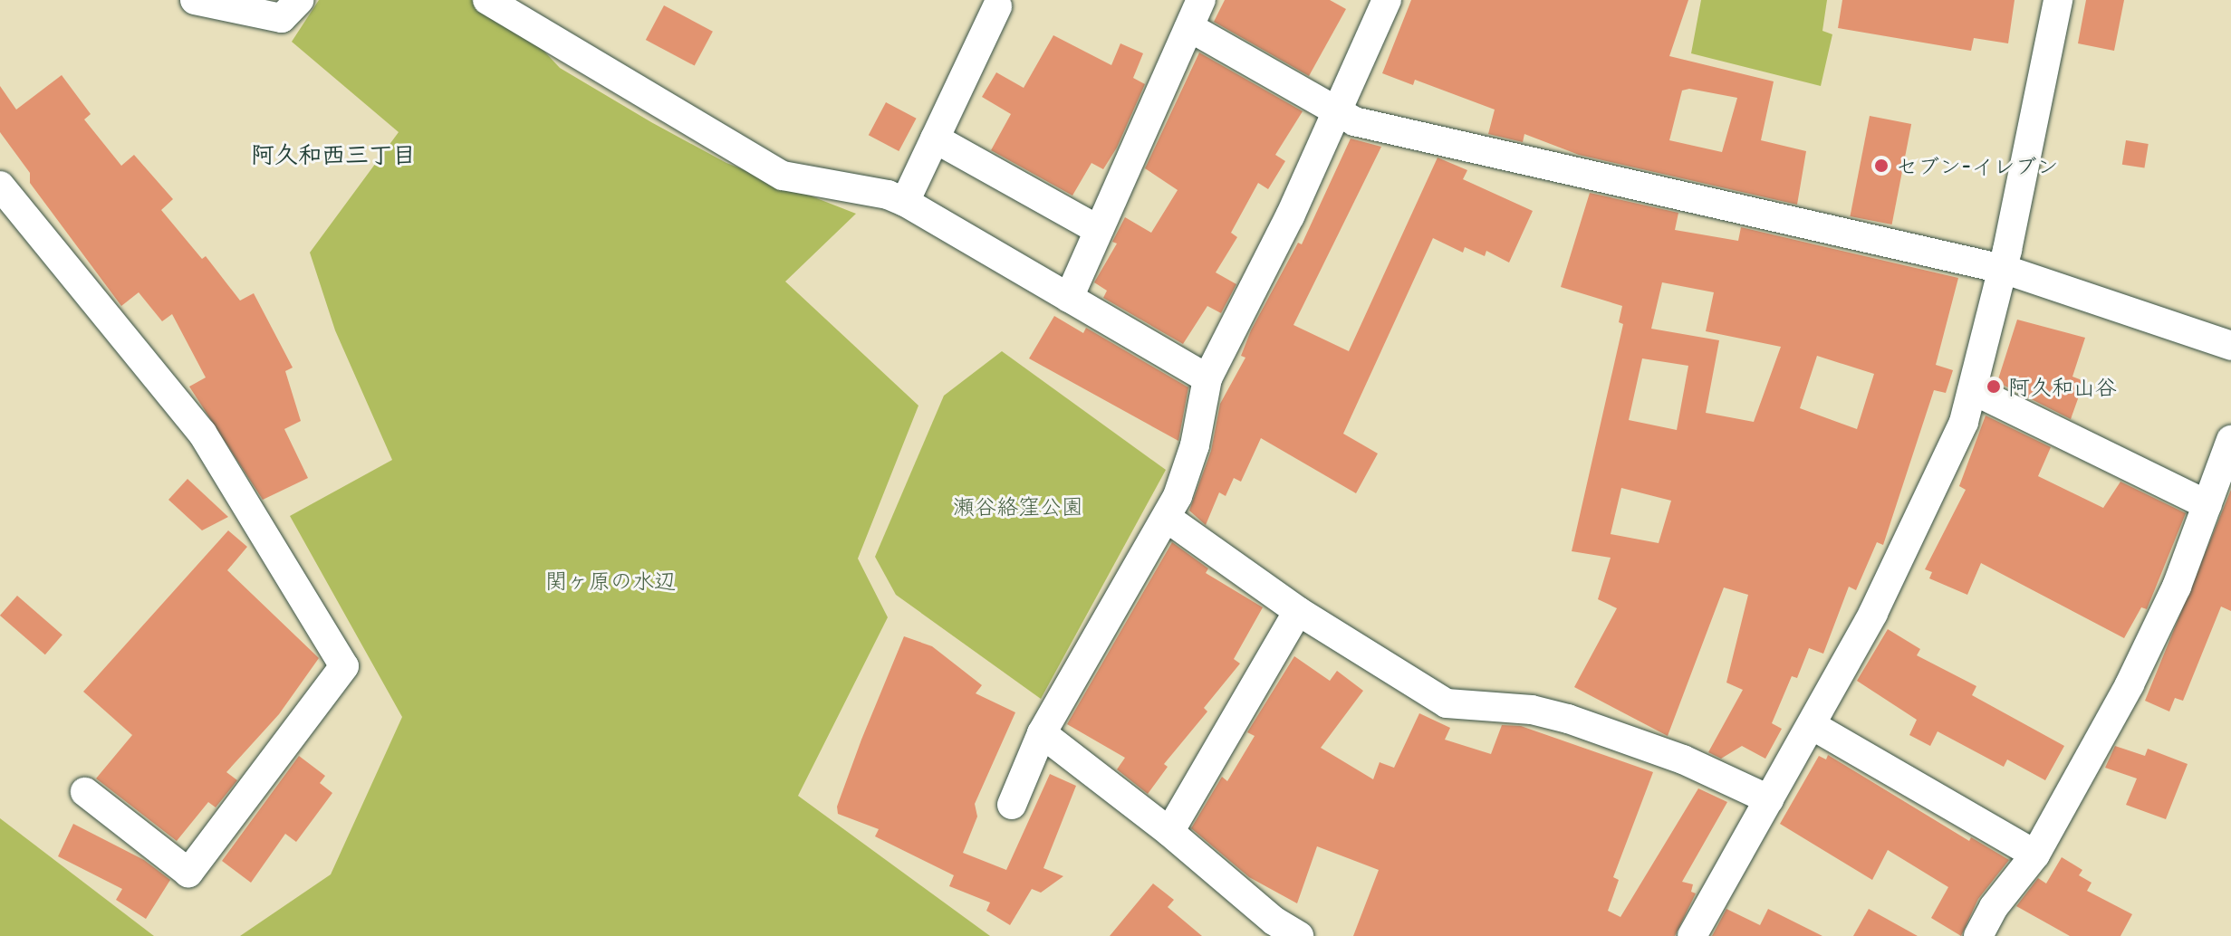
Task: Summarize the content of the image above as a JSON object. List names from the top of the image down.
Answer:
{
  "districts": ["阿久和西三丁目"],
  "parks": ["瀬谷絡窪公園", "関ヶ原の水辺"],
  "places": ["セブン-イレブン", "阿久和山谷"]
}
